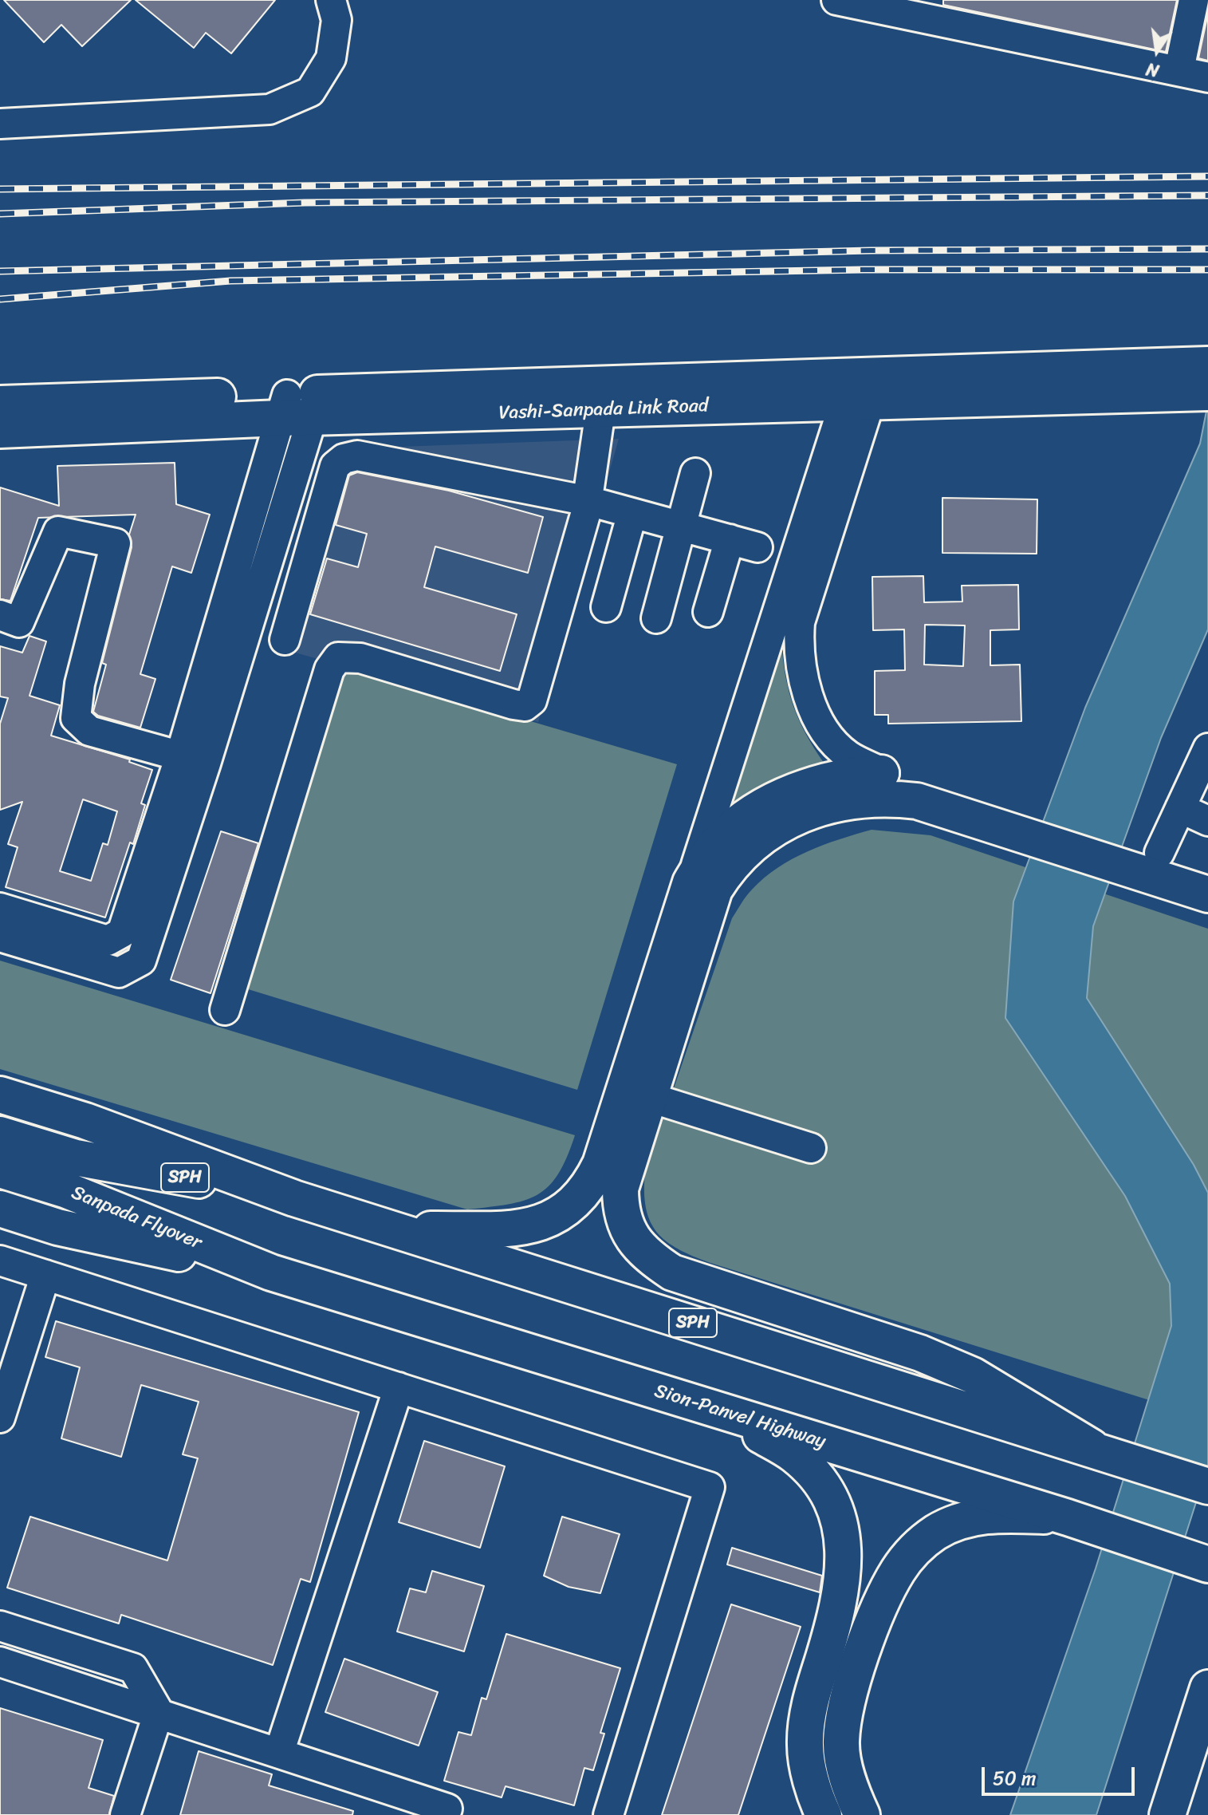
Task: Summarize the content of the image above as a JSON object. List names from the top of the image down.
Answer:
{
  "streets": {
    "main road": [
      "Vashi-Sanpada Link Road",
      "SPH",
      "Sanpada Flyover",
      "Sion-Panvel Highway"
    ]
  },
  "crossings": [
    ["SPH", "Sanpada Flyover"],
    ["Sanpada Flyover", "Sion-Panvel Highway"]
  ],
  "scale_bar": "50 m",
  "north": "bottom"
}
